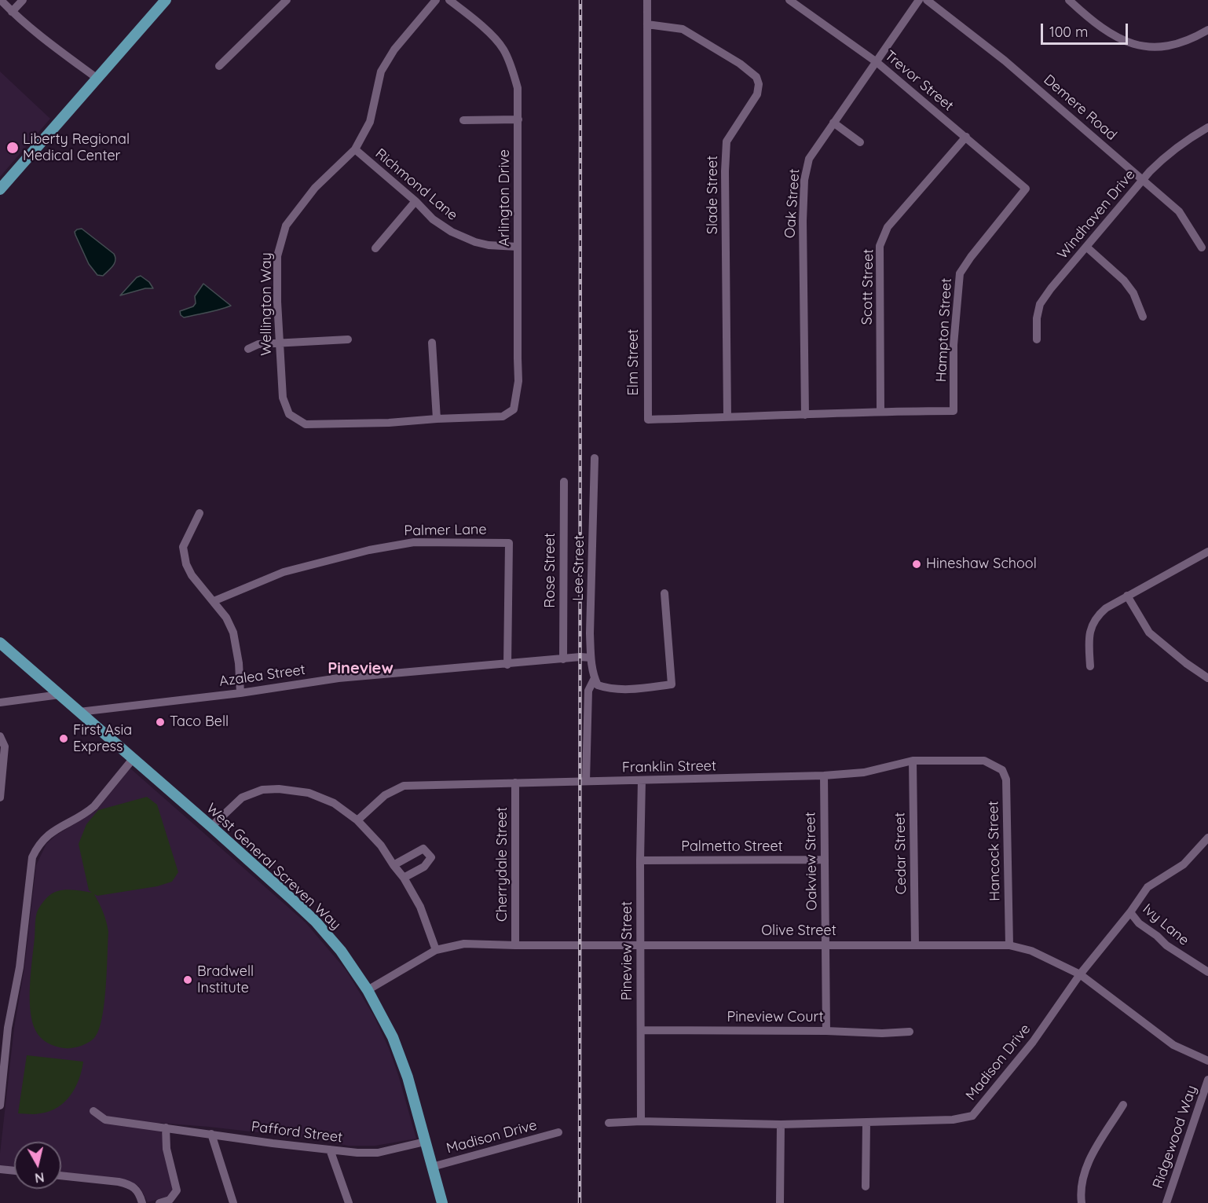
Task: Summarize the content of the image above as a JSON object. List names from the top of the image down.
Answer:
{
  "streets": {
    "main road": ["West General Screven Way"],
    "street": [
      "Trevor Street",
      "Demere Road",
      "Richmond Lane",
      "Slade Street",
      "Arlington Drive",
      "Oak Street",
      "Windhaven Drive",
      "Scott Street",
      "Wellington Way",
      "Hampton Street",
      "Elm Street",
      "Palmer Lane",
      "Lee Street",
      "Rose Street",
      "Azalea Street",
      "Franklin Street",
      "Palmetto Street",
      "Hancock Street",
      "Cedar Street",
      "Oakview Street",
      "Cherrydale Street",
      "Ivy Lane",
      "Olive Street",
      "Pineview Street",
      "Pineview Court",
      "Madison Drive",
      "Pafford Street",
      "Ridgewood Way"
    ]
  },
  "crossings": [
    ["Trevor Street", "Oak Street"],
    ["Trevor Street", "Scott Street"],
    ["Trevor Street", "Hampton Street"],
    ["Demere Road", "Windhaven Drive"],
    ["Richmond Lane", "Arlington Drive"],
    ["Richmond Lane", "Wellington Way"],
    ["Slade Street", "Elm Street"],
    ["Arlington Drive", "Wellington Way"],
    ["Oak Street", "Elm Street"],
    ["Scott Street", "Elm Street"],
    ["Hampton Street", "Elm Street"],
    ["Palmer Lane", "Azalea Street"],
    ["Lee Street", "Azalea Street"],
    ["Lee Street", "Franklin Street"],
    ["Rose Street", "Azalea Street"],
    ["Azalea Street", "West General Screven Way"],
    ["Franklin Street", "Hancock Street"],
    ["Franklin Street", "Cedar Street"],
    ["Franklin Street", "Oakview Street"],
    ["Franklin Street", "Cherrydale Street"],
    ["Franklin Street", "Pineview Street"],
    ["Palmetto Street", "Oakview Street"],
    ["Palmetto Street", "Pineview Street"],
    ["Hancock Street", "Olive Street"],
    ["Cedar Street", "Olive Street"],
    ["Oakview Street", "Olive Street"],
    ["Oakview Street", "Pineview Court"],
    ["Cherrydale Street", "Olive Street"],
    ["West General Screven Way", "Olive Street"],
    ["West General Screven Way", "Madison Drive"],
    ["West General Screven Way", "Pafford Street"],
    ["Ivy Lane", "Madison Drive"],
    ["Olive Street", "Pineview Street"],
    ["Olive Street", "Madison Drive"],
    ["Pineview Street", "Pineview Court"],
    ["Pineview Street", "Madison Drive"]
  ],
  "districts": ["Pineview"],
  "places": [
    "Liberty Regional Medical Center",
    "Hineshaw School",
    "Taco Bell",
    "First Asia Express",
    "Bradwell Institute"
  ],
  "scale_bar": "100 m",
  "north": "bottom"
}
